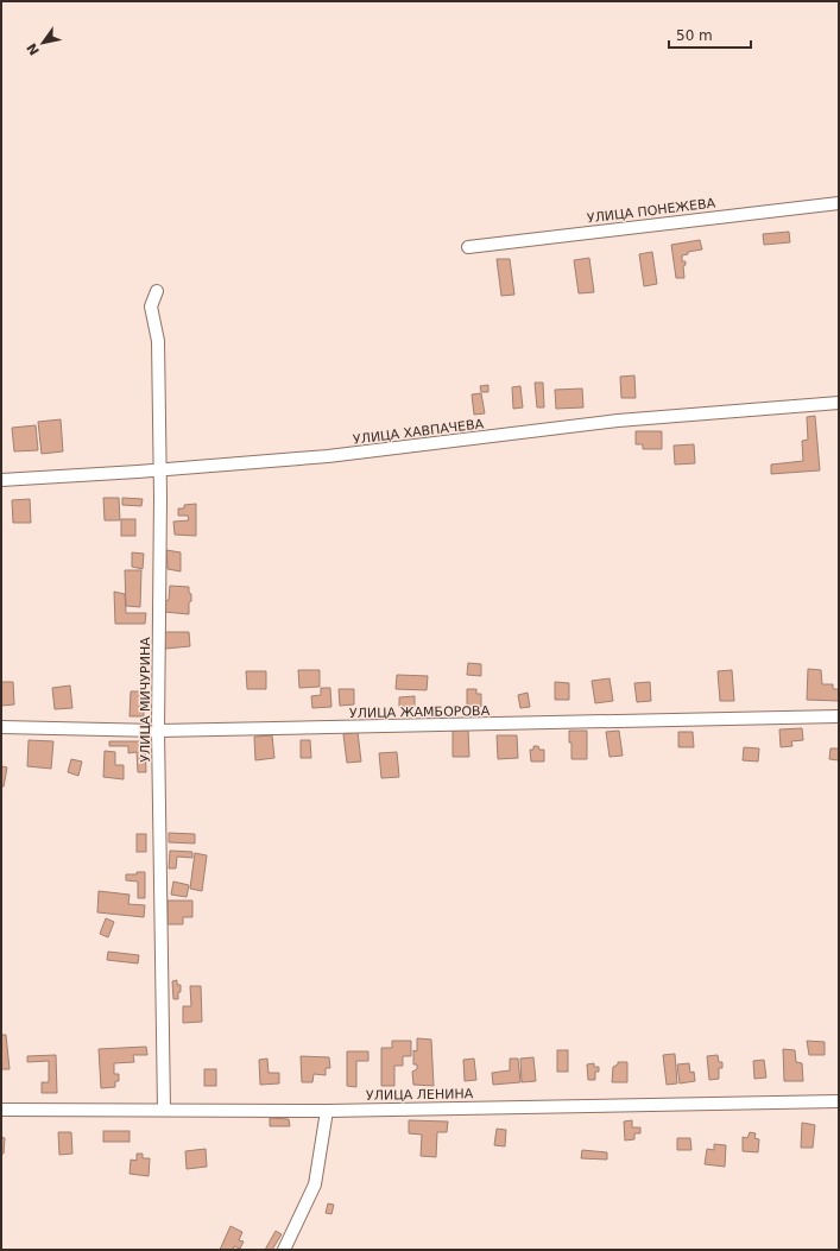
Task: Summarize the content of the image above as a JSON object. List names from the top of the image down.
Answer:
{
  "streets": {
    "street": [
      "УЛИЦА ПОНЕЖЕВА",
      "УЛИЦА ХАВПАЧЕВА",
      "УЛИЦА МИЧУРИНА",
      "УЛИЦА ЖАМБОРОВА",
      "УЛИЦА ЛЕНИНА"
    ]
  },
  "crossings": [
    ["УЛИЦА ХАВПАЧЕВА", "УЛИЦА МИЧУРИНА"],
    ["УЛИЦА МИЧУРИНА", "УЛИЦА ЖАМБОРОВА"],
    ["УЛИЦА МИЧУРИНА", "УЛИЦА ЛЕНИНА"]
  ],
  "scale_bar": "50 m",
  "north": "bottom left"
}
